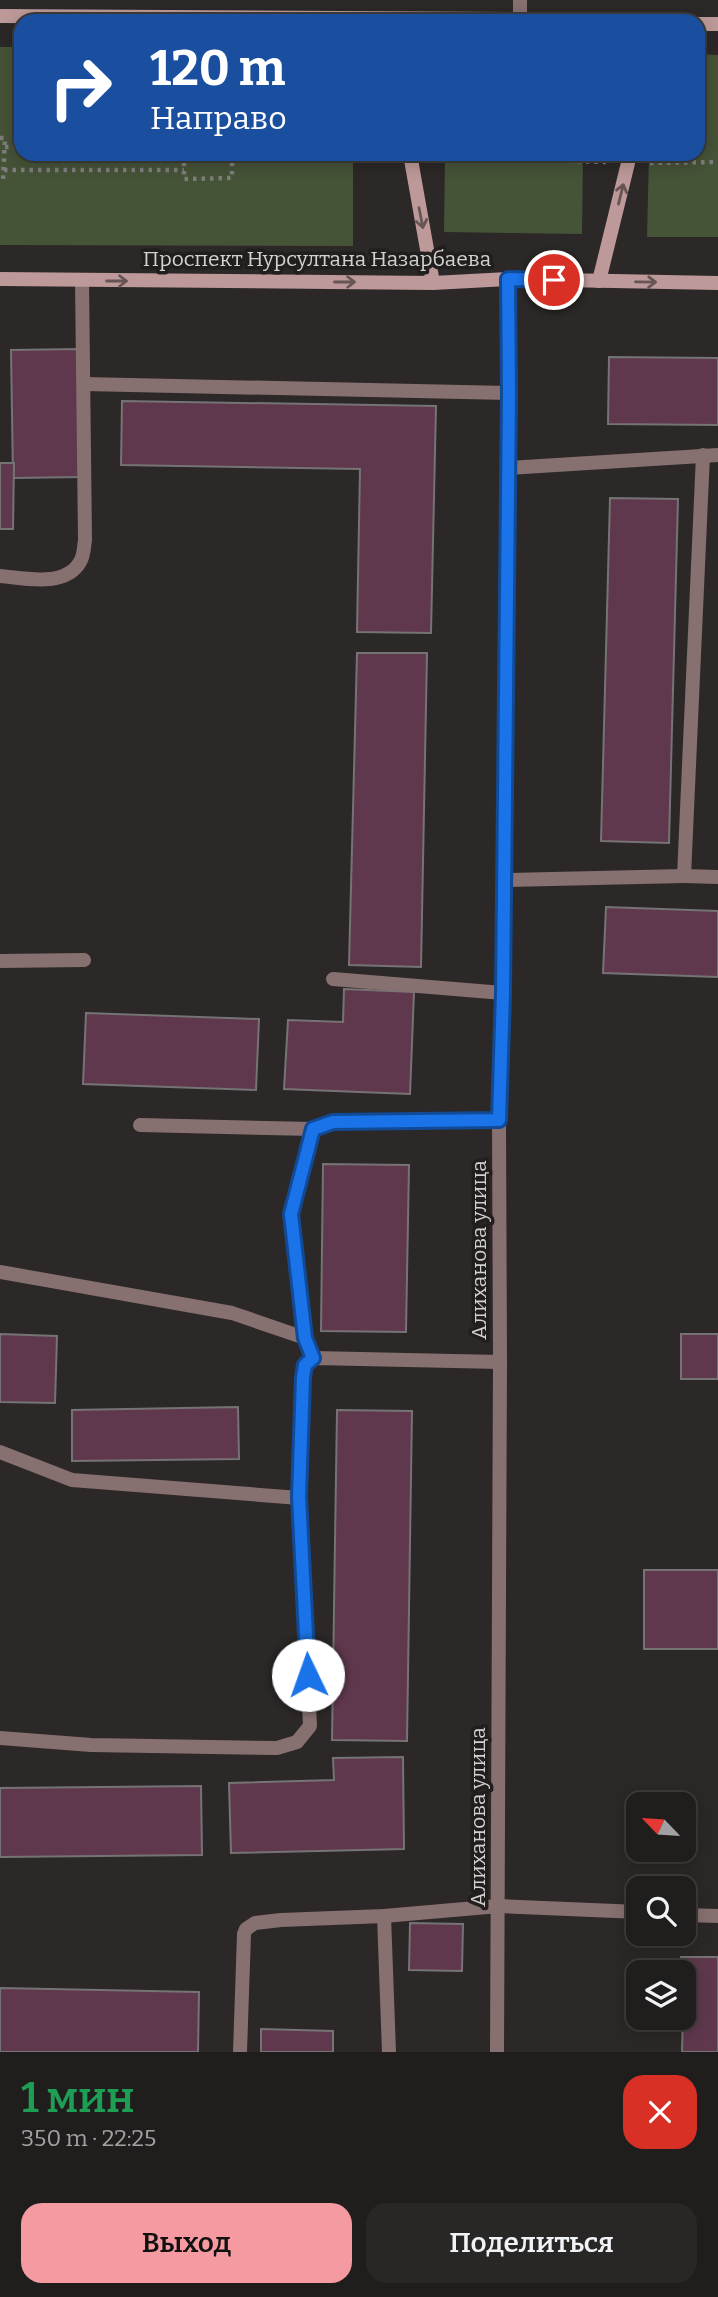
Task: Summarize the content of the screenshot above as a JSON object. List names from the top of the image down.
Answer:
{
  "streets": {
    "main road": ["Проспект Нурсултана Назарбаева"],
    "street": ["Алиханова улица"]
  },
  "crossings": [
    ["Проспект Нурсултана Назарбаева", "Алиханова улица"]
  ],
  "one_way": ["Проспект Нурсултана Назарбаева"],
  "north": "top left",
  "page": {
    "turn": ["120 m", "Направо"],
    "heading": ["1 мин", "350 m · 22:25"],
    "buttons": ["Выход", "Поделиться"]
  }
}
